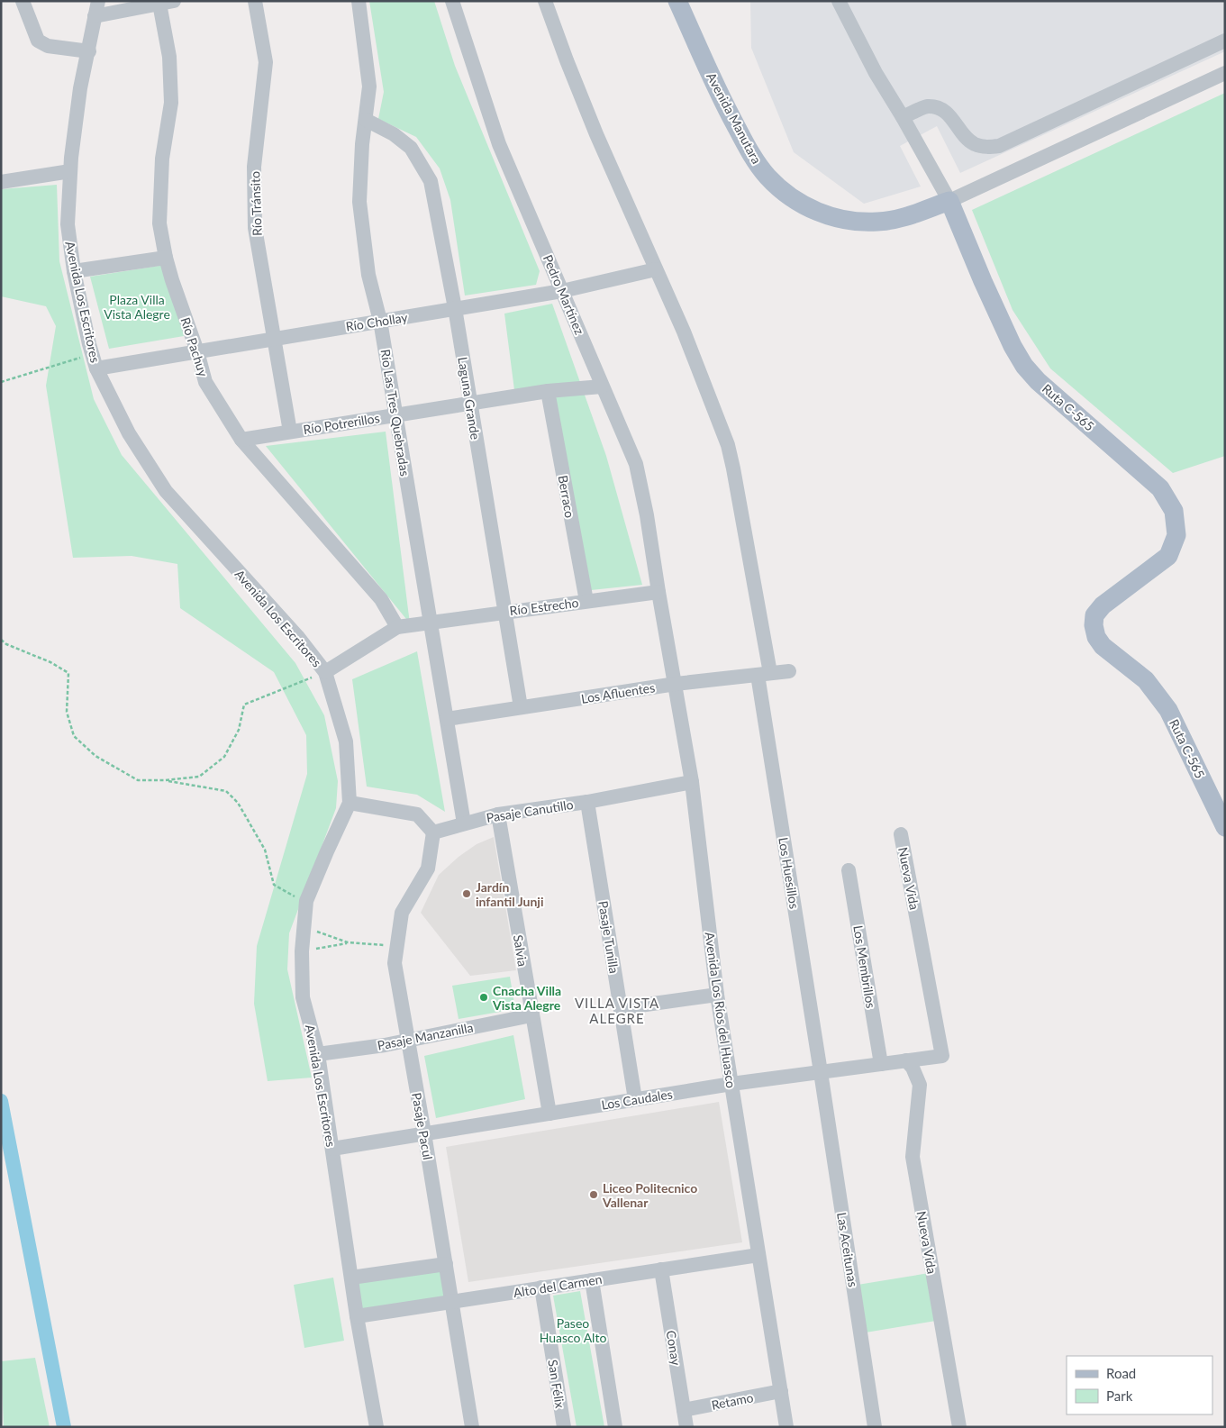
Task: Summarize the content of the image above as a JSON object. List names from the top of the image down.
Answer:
{
  "streets": {
    "main road": ["Avenida Manutara", "Ruta C-565"],
    "street": [
      "Río Tránsito",
      "Pedro Martínez",
      "Avenida Los Escritores",
      "Río Chollay",
      "Río Pachuy",
      "Laguna Grande",
      "Río Las Tres Quebradas",
      "Río Potrerillos",
      "Berraco",
      "Río Estrecho",
      "Los Afluentes",
      "Pasaje Canutillo",
      "Los Huesillos",
      "Nueva Vida",
      "Pasaje Tunilla",
      "Salvia",
      "Los Membrillos",
      "Avenida Los Ríos del Huasco",
      "Pasaje Manzanilla",
      "Los Caudales",
      "Pasaje Pacul",
      "Las Aceitunas",
      "Alto del Carmen",
      "Conay",
      "San Félix",
      "Retamo"
    ]
  },
  "crossings": [
    ["Avenida Manutara", "Ruta C-565"],
    ["Río Tránsito", "Río Chollay"],
    ["Río Tránsito", "Río Potrerillos"],
    ["Pedro Martínez", "Río Chollay"],
    ["Pedro Martínez", "Río Potrerillos"],
    ["Pedro Martínez", "Río Estrecho"],
    ["Pedro Martínez", "Avenida Los Ríos del Huasco"],
    ["Avenida Los Escritores", "Río Chollay"],
    ["Avenida Los Escritores", "Pasaje Manzanilla"],
    ["Avenida Los Escritores", "Los Caudales"],
    ["Avenida Los Escritores", "Alto del Carmen"],
    ["Río Chollay", "Río Pachuy"],
    ["Río Chollay", "Laguna Grande"],
    ["Río Chollay", "Río Las Tres Quebradas"],
    ["Río Chollay", "Los Huesillos"],
    ["Río Pachuy", "Río Potrerillos"],
    ["Laguna Grande", "Río Las Tres Quebradas"],
    ["Laguna Grande", "Río Potrerillos"],
    ["Laguna Grande", "Río Estrecho"],
    ["Laguna Grande", "Los Afluentes"],
    ["Río Las Tres Quebradas", "Río Potrerillos"],
    ["Río Las Tres Quebradas", "Río Estrecho"],
    ["Río Las Tres Quebradas", "Los Afluentes"],
    ["Río Las Tres Quebradas", "Pasaje Canutillo"],
    ["Río Potrerillos", "Berraco"],
    ["Berraco", "Río Estrecho"],
    ["Río Estrecho", "Avenida Los Ríos del Huasco"],
    ["Los Afluentes", "Los Huesillos"],
    ["Los Afluentes", "Avenida Los Ríos del Huasco"],
    ["Pasaje Canutillo", "Pasaje Tunilla"],
    ["Pasaje Canutillo", "Salvia"],
    ["Pasaje Canutillo", "Avenida Los Ríos del Huasco"],
    ["Pasaje Canutillo", "Pasaje Pacul"],
    ["Los Huesillos", "Los Caudales"],
    ["Los Huesillos", "Las Aceitunas"],
    ["Nueva Vida", "Los Caudales"],
    ["Pasaje Tunilla", "Los Caudales"],
    ["Salvia", "Pasaje Manzanilla"],
    ["Salvia", "Los Caudales"],
    ["Los Membrillos", "Los Caudales"],
    ["Avenida Los Ríos del Huasco", "Los Caudales"],
    ["Avenida Los Ríos del Huasco", "Alto del Carmen"],
    ["Avenida Los Ríos del Huasco", "Retamo"],
    ["Pasaje Manzanilla", "Pasaje Pacul"],
    ["Los Caudales", "Pasaje Pacul"],
    ["Los Caudales", "Las Aceitunas"],
    ["Pasaje Pacul", "Alto del Carmen"],
    ["Alto del Carmen", "Conay"],
    ["Alto del Carmen", "San Félix"],
    ["Conay", "Retamo"]
  ],
  "districts": ["VILLA VISTA ALEGRE"],
  "parks": ["Plaza Villa Vista Alegre", "Paseo Huasco Alto"],
  "places": ["Jardín infantil Junji", "Cnacha Villa Vista Alegre", "Liceo Politecnico Vallenar"],
  "legend": ["Road", "Park"]
}
